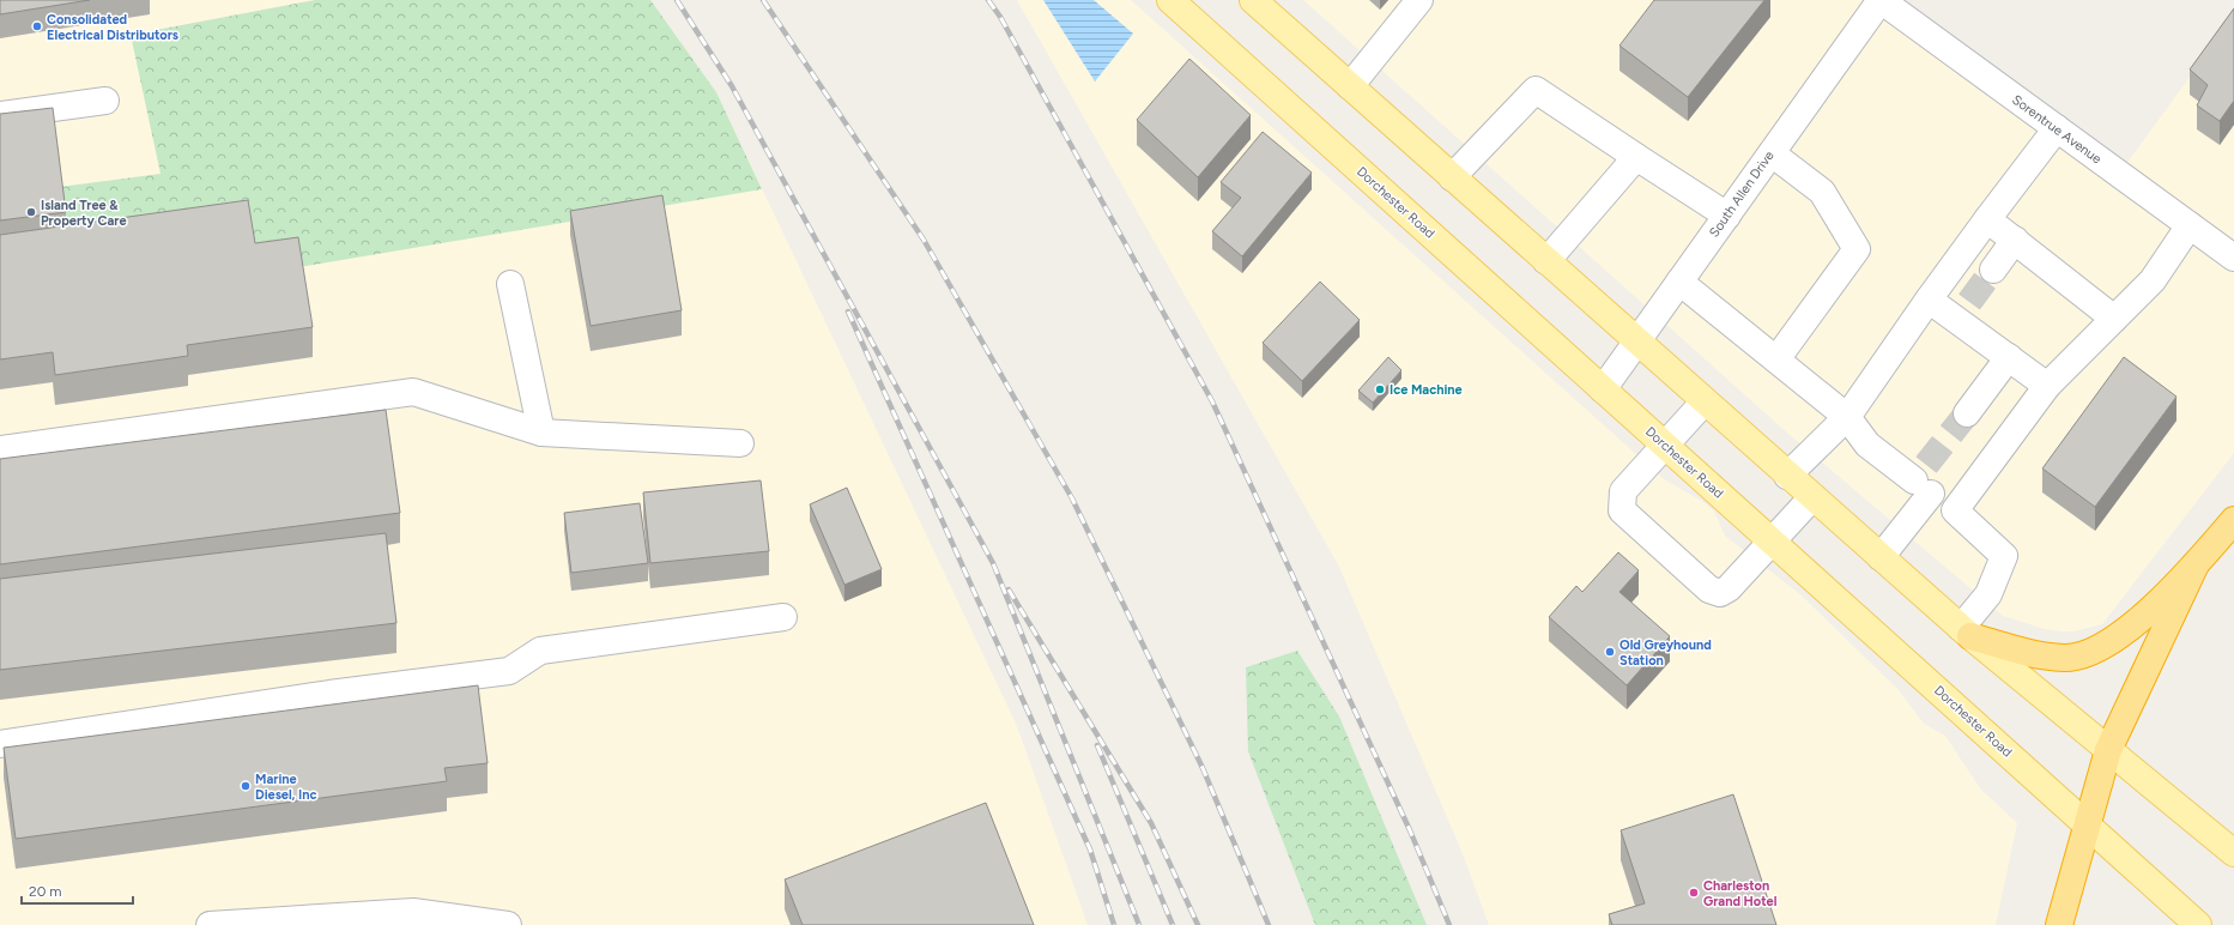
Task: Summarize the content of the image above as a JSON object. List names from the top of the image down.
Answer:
{
  "streets": {
    "main road": ["Dorchester Road"],
    "street": ["Sorentrue Avenue", "South Allen Drive"]
  },
  "crossings": [
    ["Sorentrue Avenue", "South Allen Drive"],
    ["South Allen Drive", "Dorchester Road"]
  ],
  "places": [
    "Consolidated Electrical Distributors",
    "Island Tree & Property Care",
    "Ice Machine",
    "Old Greyhound Station",
    "Marine Diesel, Inc",
    "Charleston Grand Hotel"
  ],
  "scale_bar": "20 m"
}
